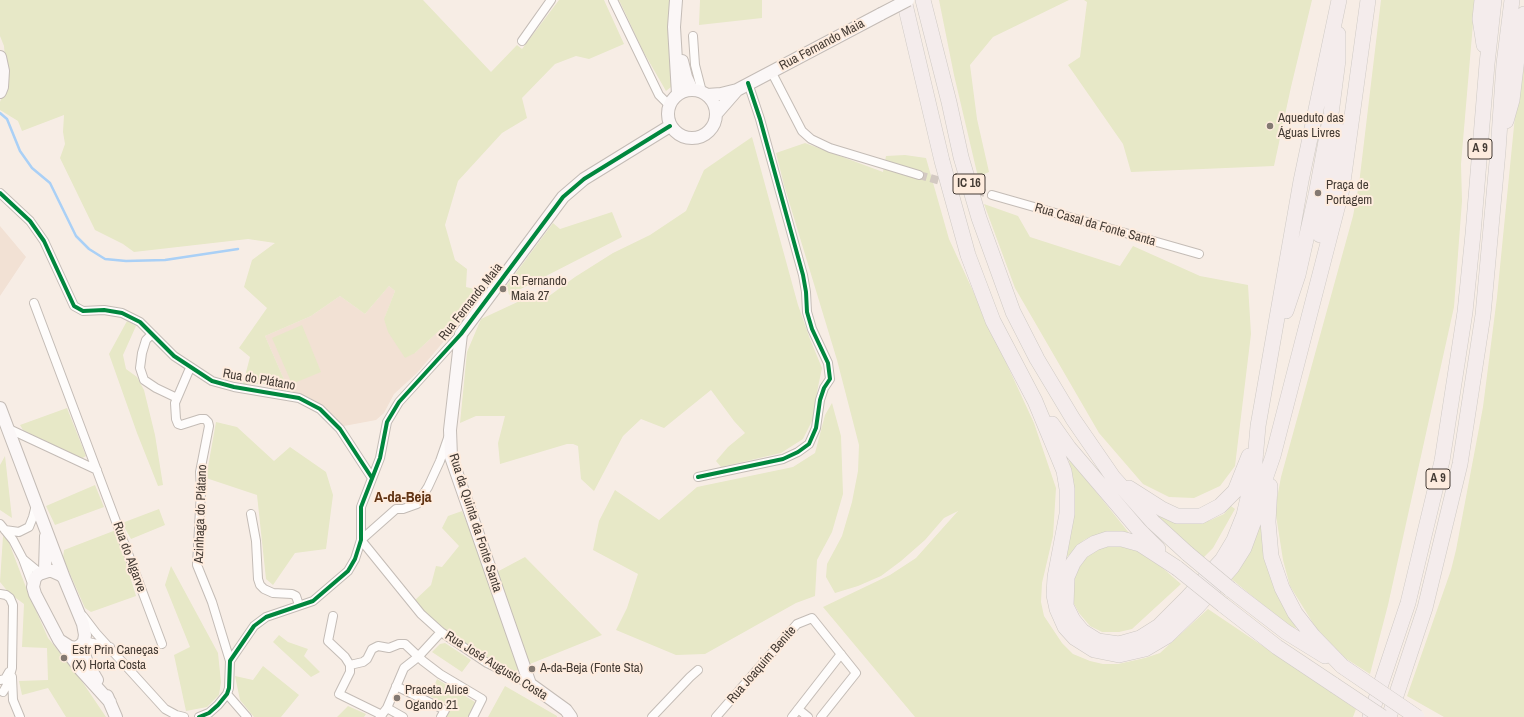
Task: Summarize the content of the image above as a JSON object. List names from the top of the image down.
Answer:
{
  "streets": {
    "highway": ["A 9", "IC 16"],
    "street": [
      "Rua Fernando Maia",
      "Rua Casal da Fonte Santa",
      "Rua do Plátano",
      "Azinhaga do Plátano",
      "Rua da Quinta da Fonte Santa",
      "Rua do Algarve",
      "Rua Joaquim Benite",
      "Rua José Augusto Costa"
    ]
  },
  "crossings": [
    ["Rua Fernando Maia", "Rua do Plátano"],
    ["Rua Fernando Maia", "Rua da Quinta da Fonte Santa"],
    ["Rua Fernando Maia", "Rua José Augusto Costa"],
    ["Rua do Plátano", "Azinhaga do Plátano"],
    ["Rua da Quinta da Fonte Santa", "Rua José Augusto Costa"]
  ],
  "districts": ["A-da-Beja"],
  "places": [
    "Aqueduto das Águas Livres",
    "Praça de Portagem",
    "R Fernando Maia 27",
    "Estr Prin Caneças (X) Horta Costa",
    "A-da-Beja (Fonte Sta)",
    "Praceta Alice Ogando 21"
  ]
}
